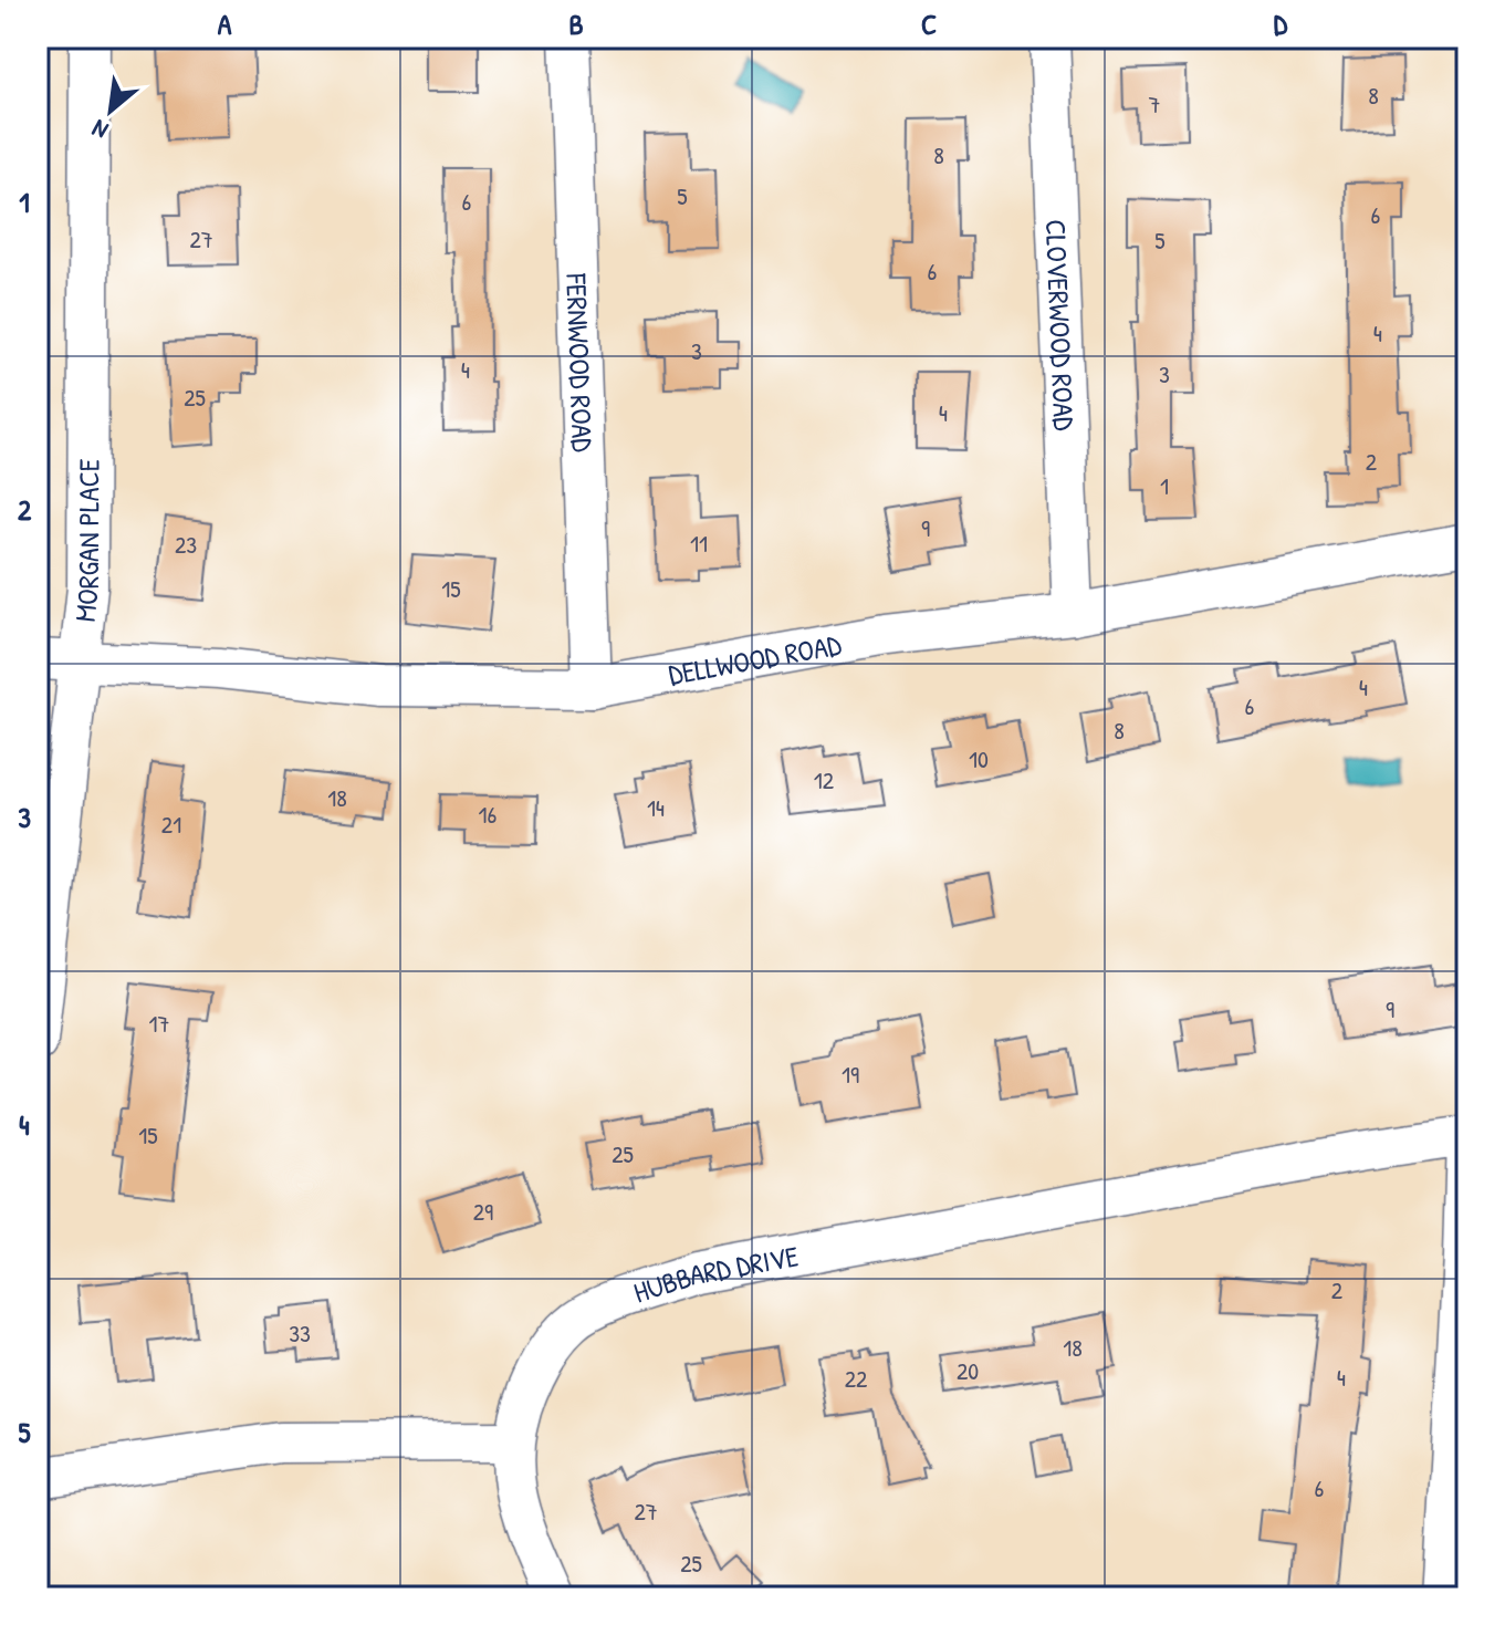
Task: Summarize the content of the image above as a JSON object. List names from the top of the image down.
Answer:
{
  "streets": {
    "street": [
      "CLOVERWOOD ROAD",
      "FERNWOOD ROAD",
      "MORGAN PLACE",
      "DELLWOOD ROAD",
      "HUBBARD DRIVE"
    ]
  },
  "crossings": [
    ["CLOVERWOOD ROAD", "DELLWOOD ROAD"],
    ["FERNWOOD ROAD", "DELLWOOD ROAD"],
    ["MORGAN PLACE", "DELLWOOD ROAD"]
  ],
  "house_numbers": [
    "8",
    "7",
    "8",
    "5",
    "6",
    "6",
    "27",
    "5",
    "6",
    "4",
    "3",
    "4",
    "3",
    "25",
    "4",
    "2",
    "1",
    "9",
    "11",
    "23",
    "15",
    "4",
    "6",
    "8",
    "10",
    "12",
    "18",
    "14",
    "16",
    "21",
    "9",
    "17",
    "19",
    "15",
    "25",
    "29",
    "2",
    "33",
    "18",
    "20",
    "4",
    "22",
    "6",
    "27",
    "25"
  ],
  "north": "bottom left",
  "grid": {
    "columns": [
      "A",
      "B",
      "C",
      "D"
    ],
    "rows": [
      "1",
      "2",
      "3",
      "4",
      "5"
    ]
  }
}
